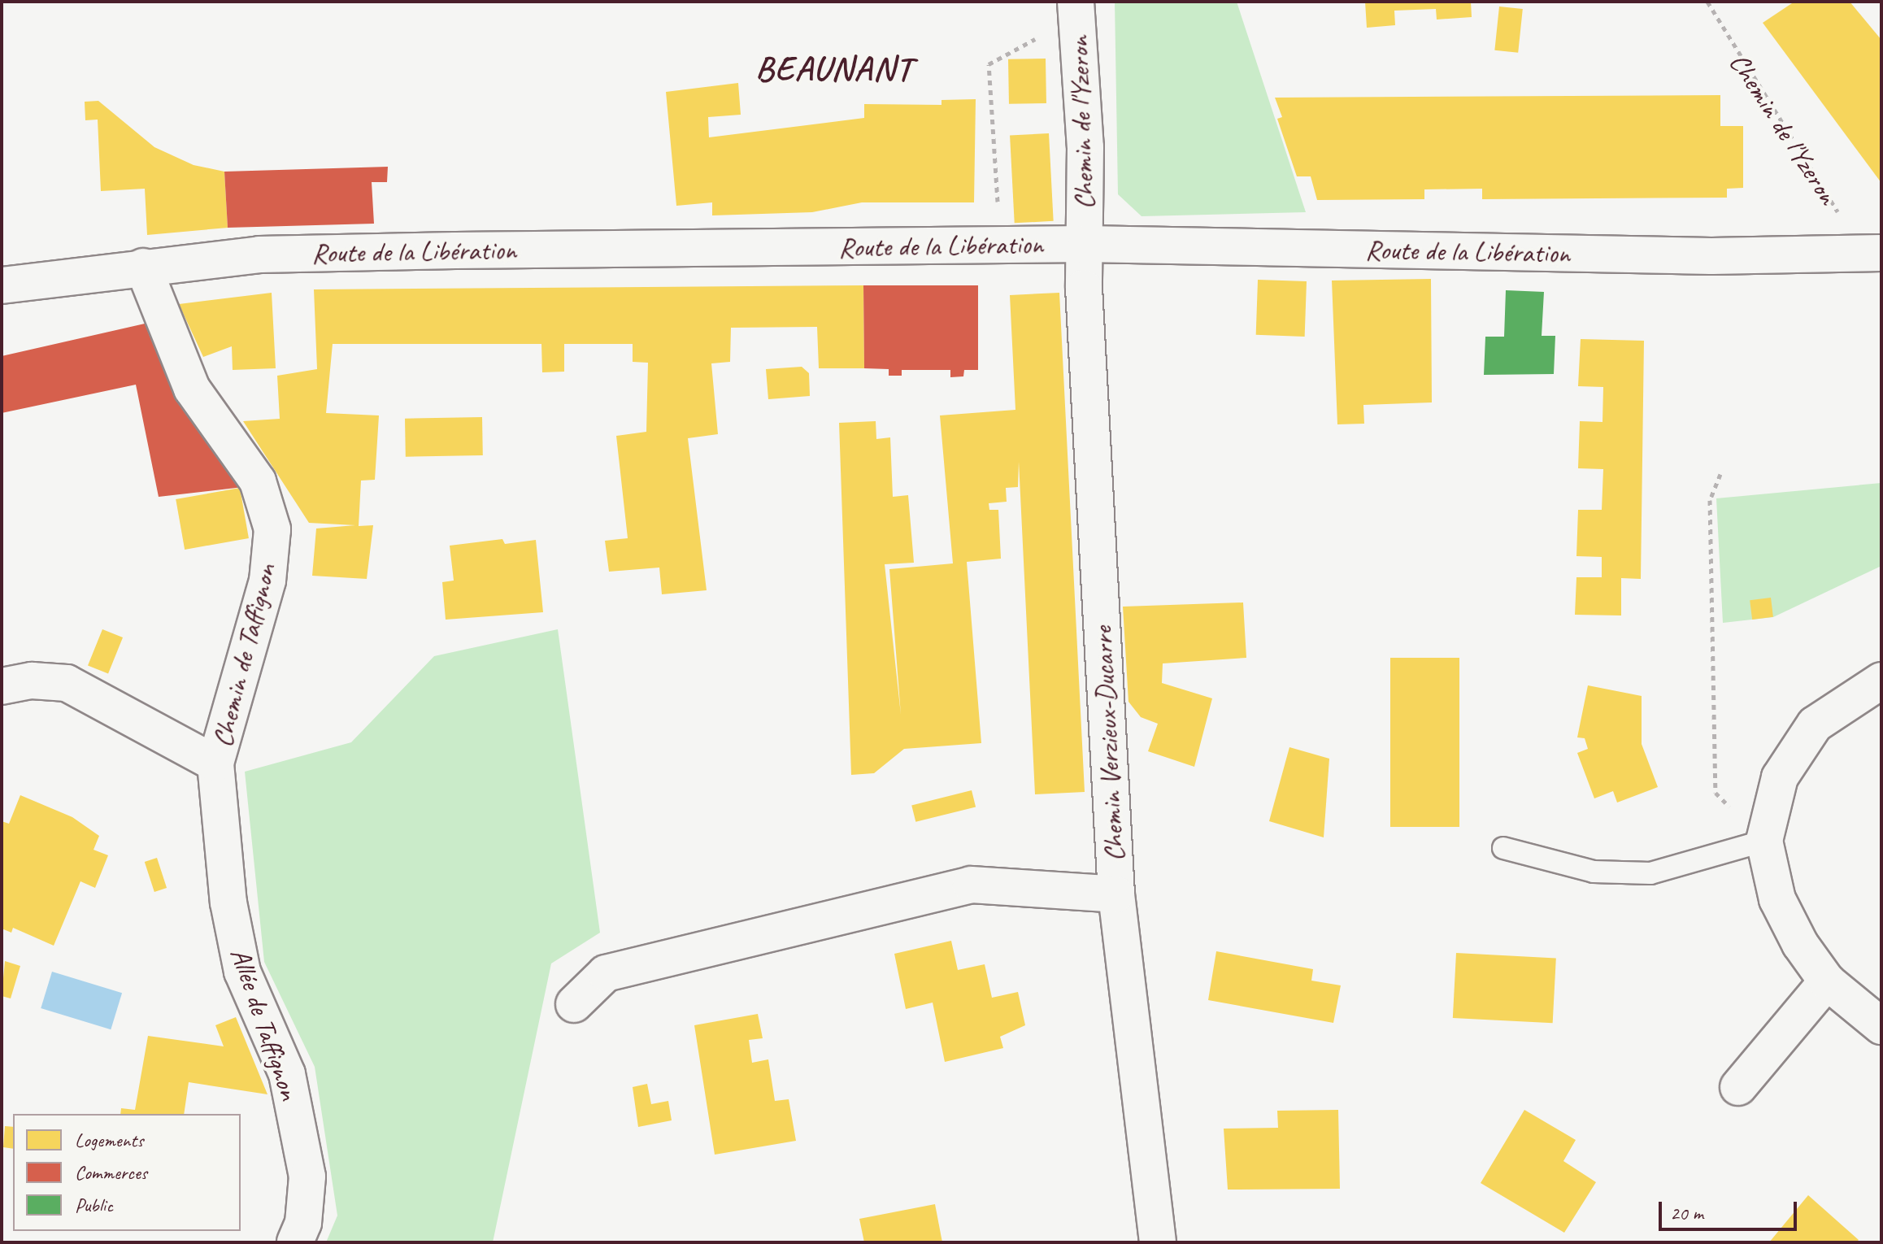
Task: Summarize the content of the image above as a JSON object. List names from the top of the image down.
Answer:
{
  "streets": {
    "street": [
      "Chemin de l'Yzeron",
      "Route de la Libération",
      "Chemin de Taffignon",
      "Chemin Verzieux-Ducarre",
      "Allée de Taffignon"
    ]
  },
  "crossings": [
    ["Chemin de l'Yzeron", "Route de la Libération"],
    ["Chemin de l'Yzeron", "Chemin Verzieux-Ducarre"],
    ["Route de la Libération", "Chemin de Taffignon"],
    ["Route de la Libération", "Chemin Verzieux-Ducarre"],
    ["Chemin de Taffignon", "Allée de Taffignon"]
  ],
  "districts": ["BEAUNANT"],
  "legend": ["Logements", "Commerces", "Public"],
  "scale_bar": "20 m"
}
